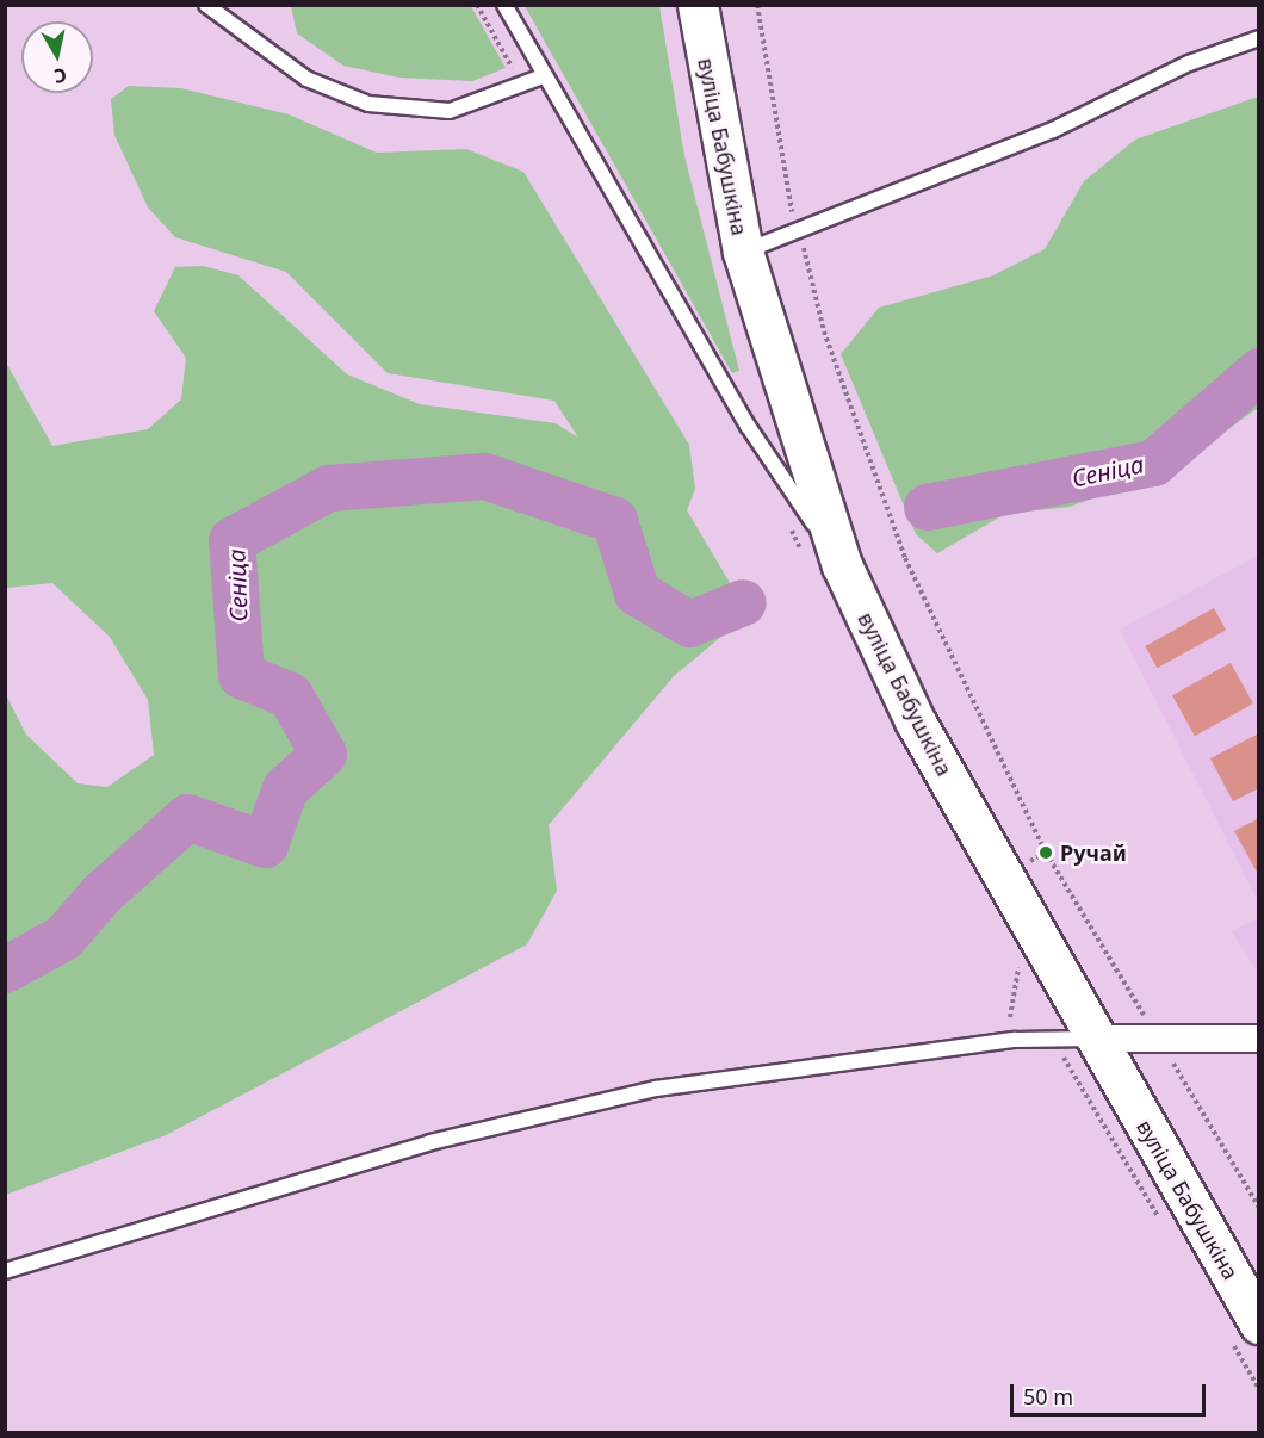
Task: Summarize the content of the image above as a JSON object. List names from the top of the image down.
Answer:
{
  "streets": {
    "street": ["вуліца Бабушкіна"]
  },
  "water": ["Сеніца"],
  "places": ["Ручай"],
  "scale_bar": "50 m",
  "north": "bottom"
}
